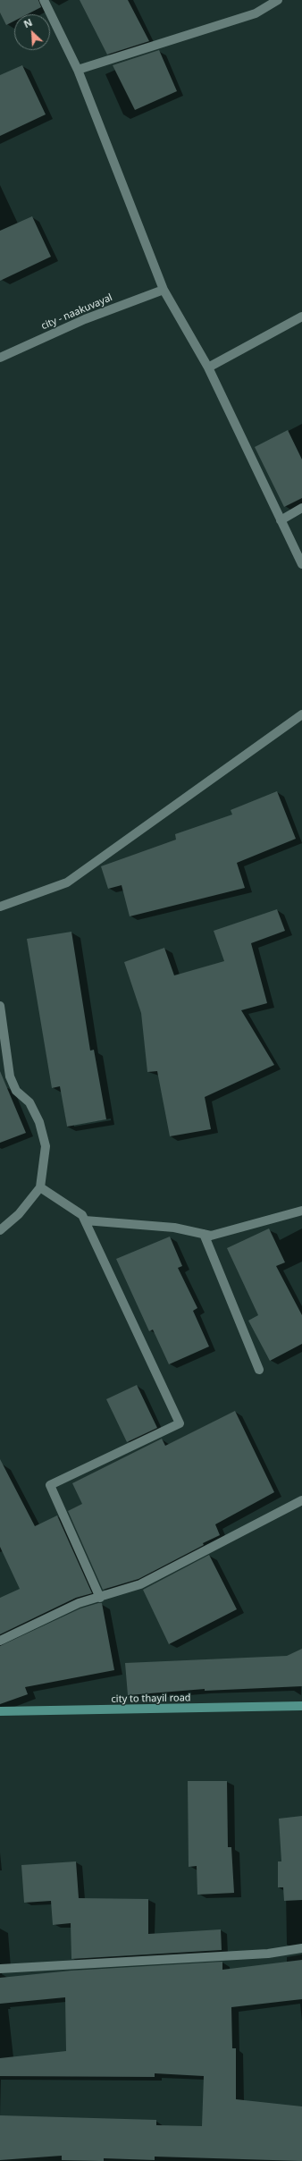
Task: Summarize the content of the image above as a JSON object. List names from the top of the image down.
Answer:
{
  "streets": {
    "main road": ["city to thayil road"],
    "street": ["city - naakuvayal"]
  },
  "north": "top left"
}
